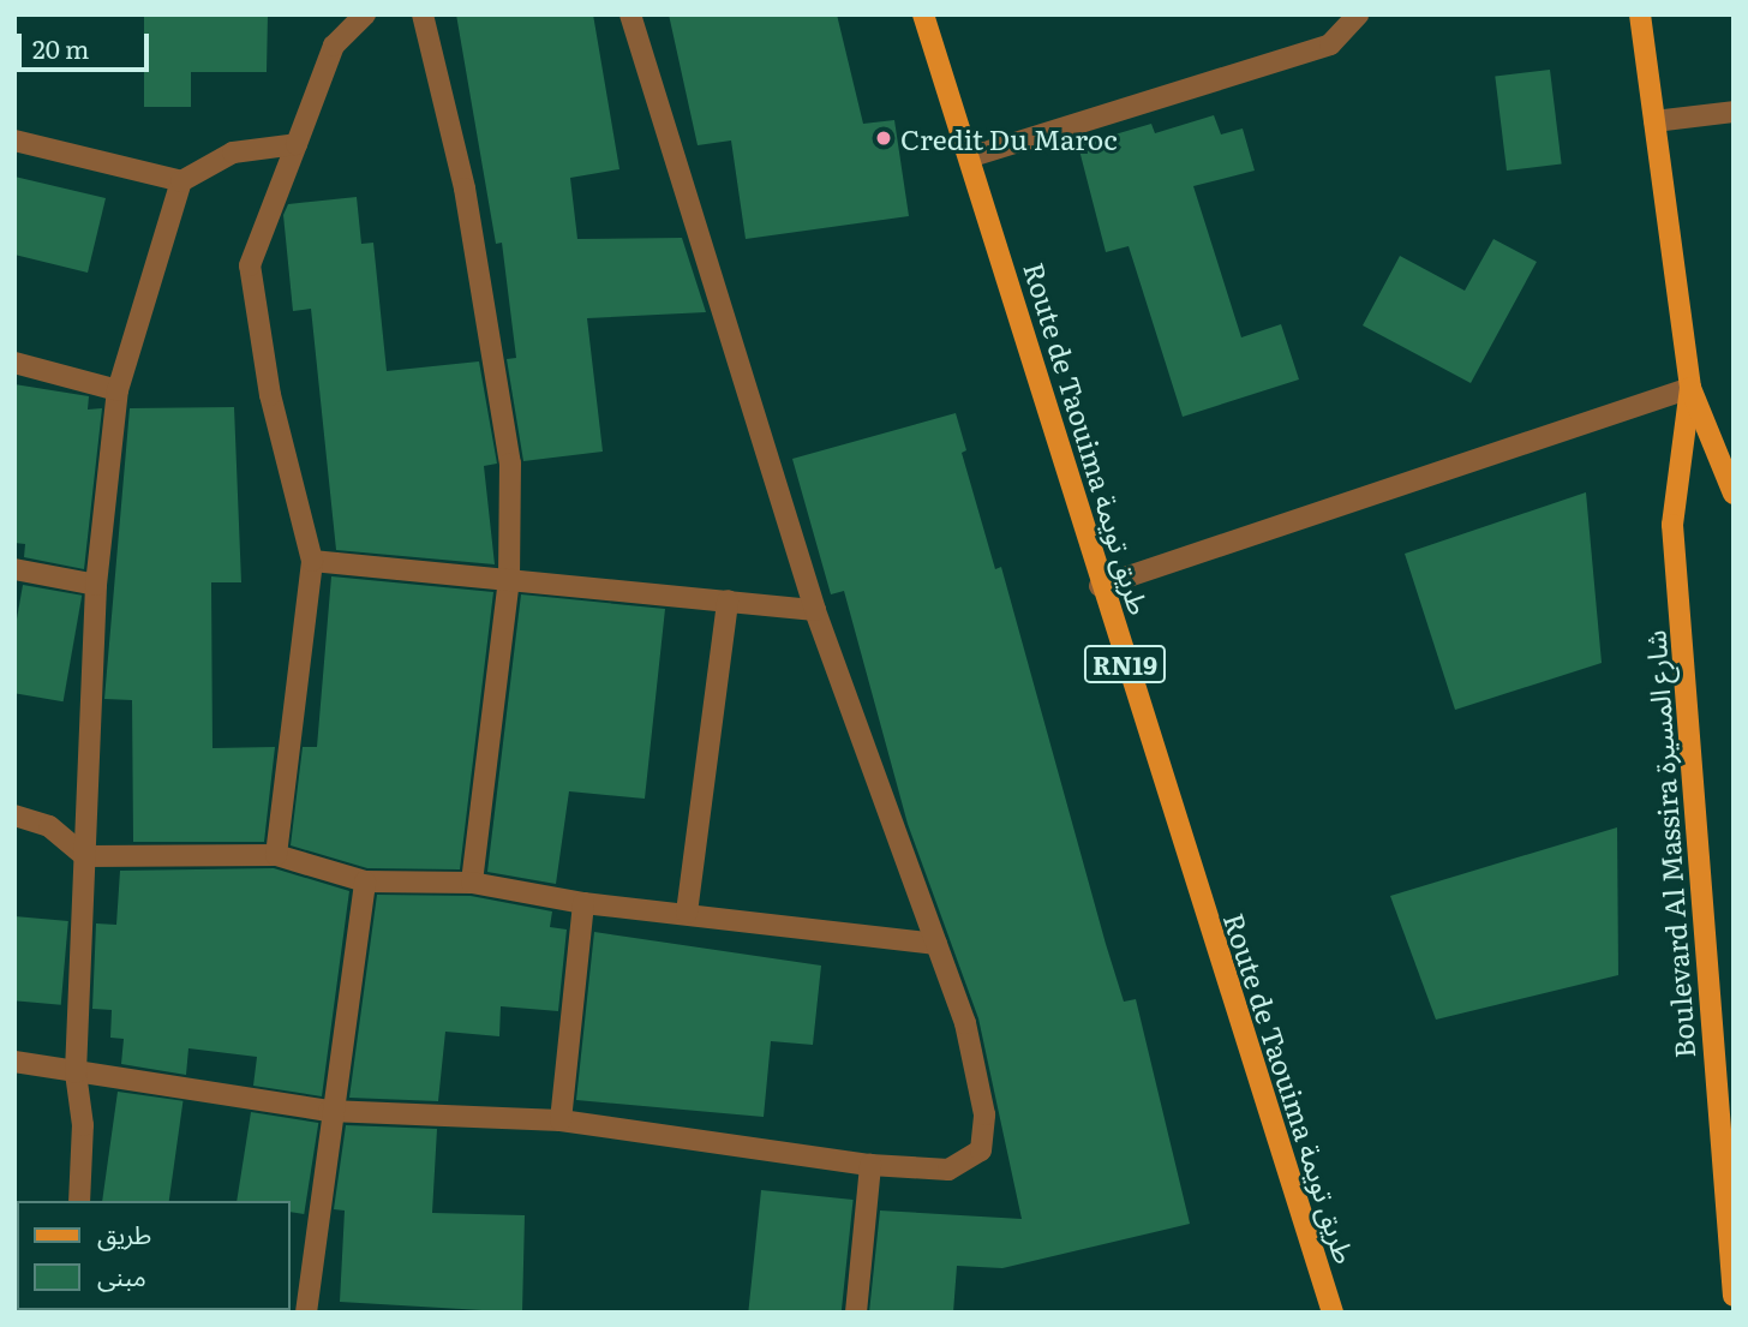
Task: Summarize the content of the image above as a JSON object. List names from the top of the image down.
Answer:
{
  "streets": {
    "main road": ["Route de Taouima طريق تويمة", "RN19", "Boulevard Al Massira شارع المسيرة"]
  },
  "places": ["Credit Du Maroc"],
  "legend": ["طريق", "مبنى"],
  "scale_bar": "20 m"
}
